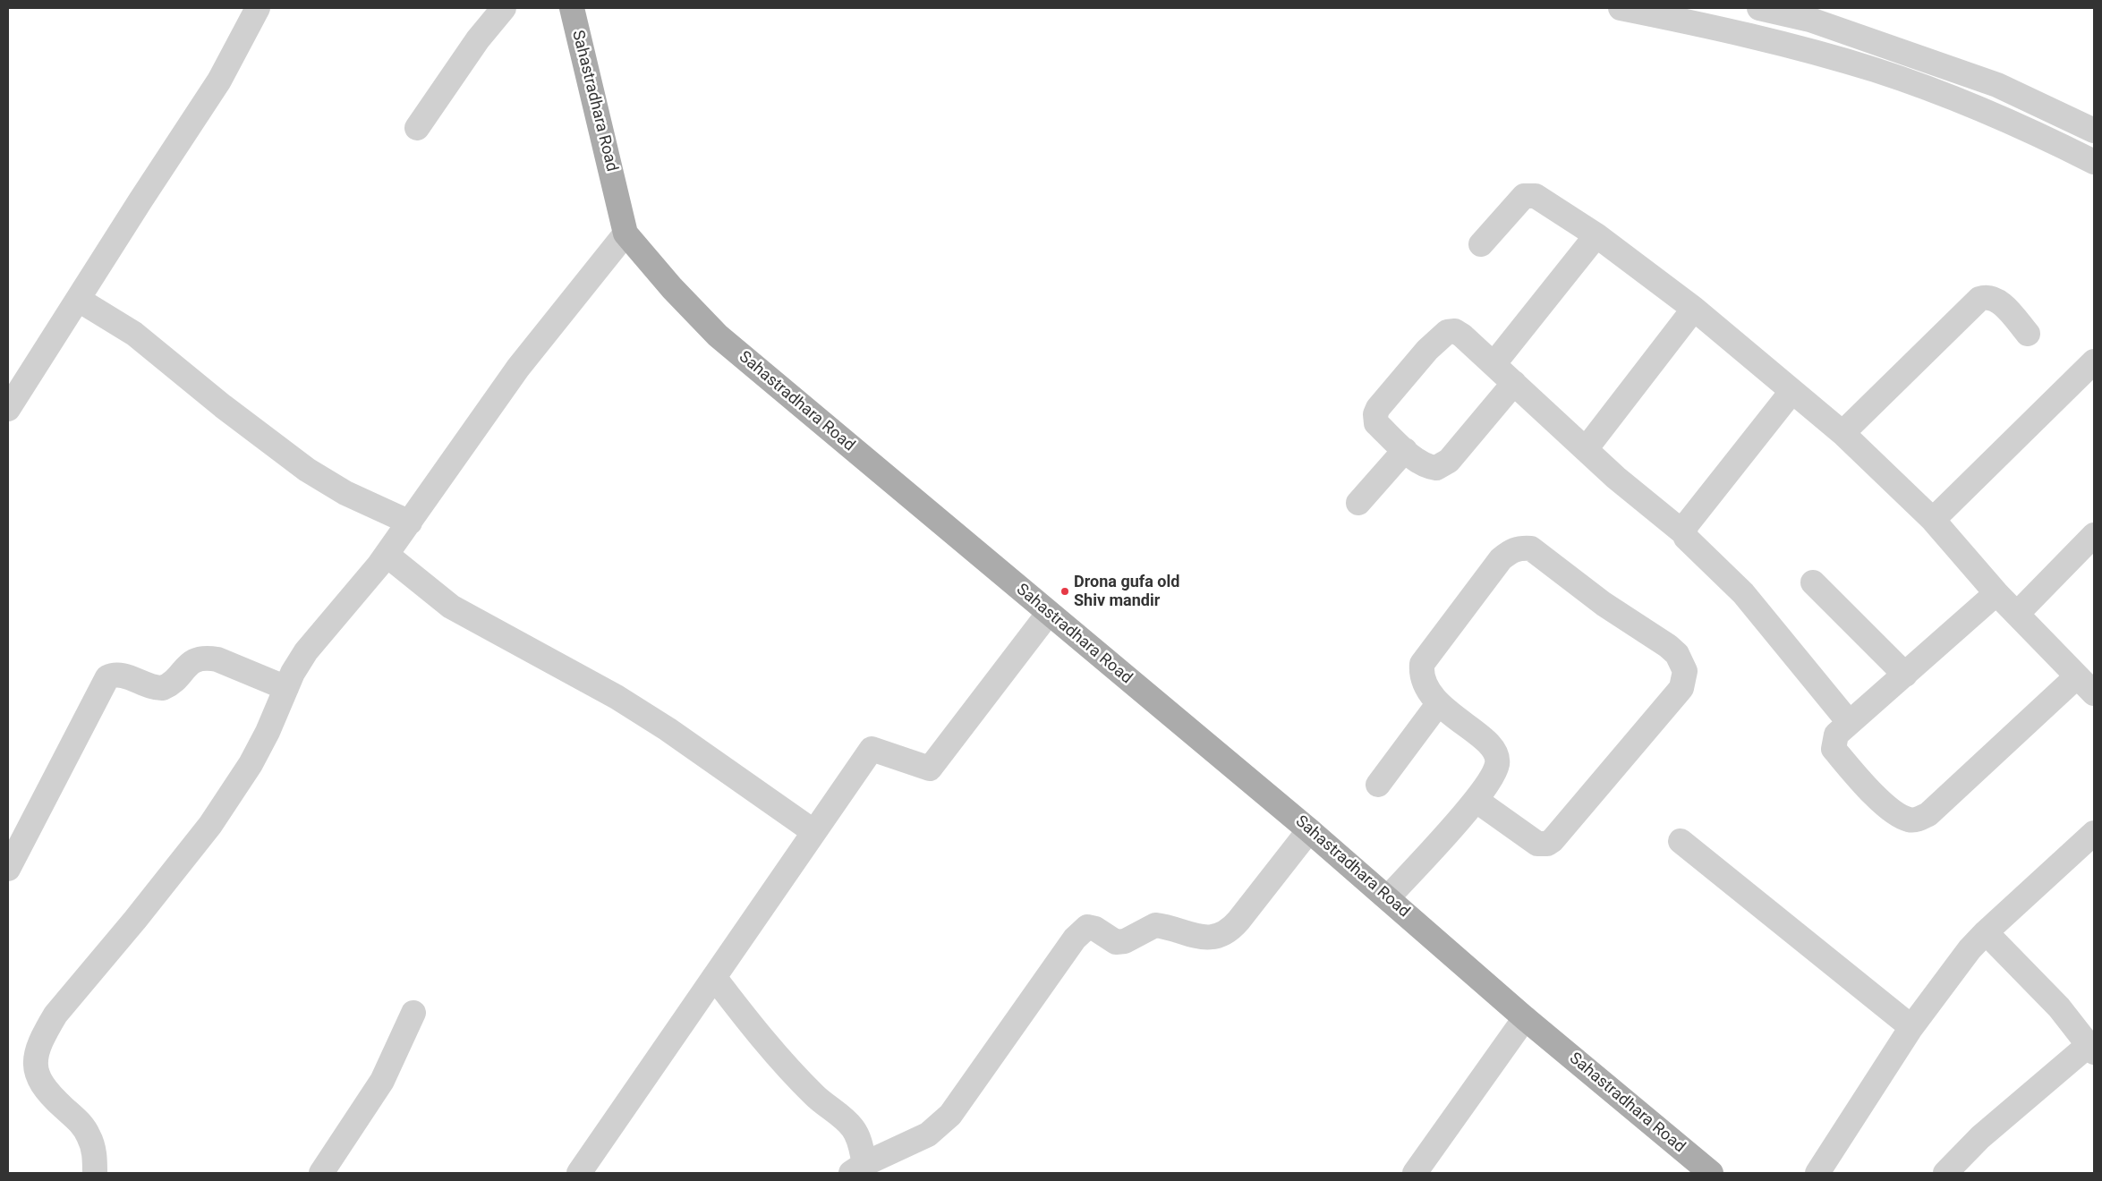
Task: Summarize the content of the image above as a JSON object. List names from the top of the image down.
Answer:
{
  "streets": {
    "main road": ["Sahastradhara Road"]
  },
  "places": ["Drona gufa old Shiv mandir"]
}
